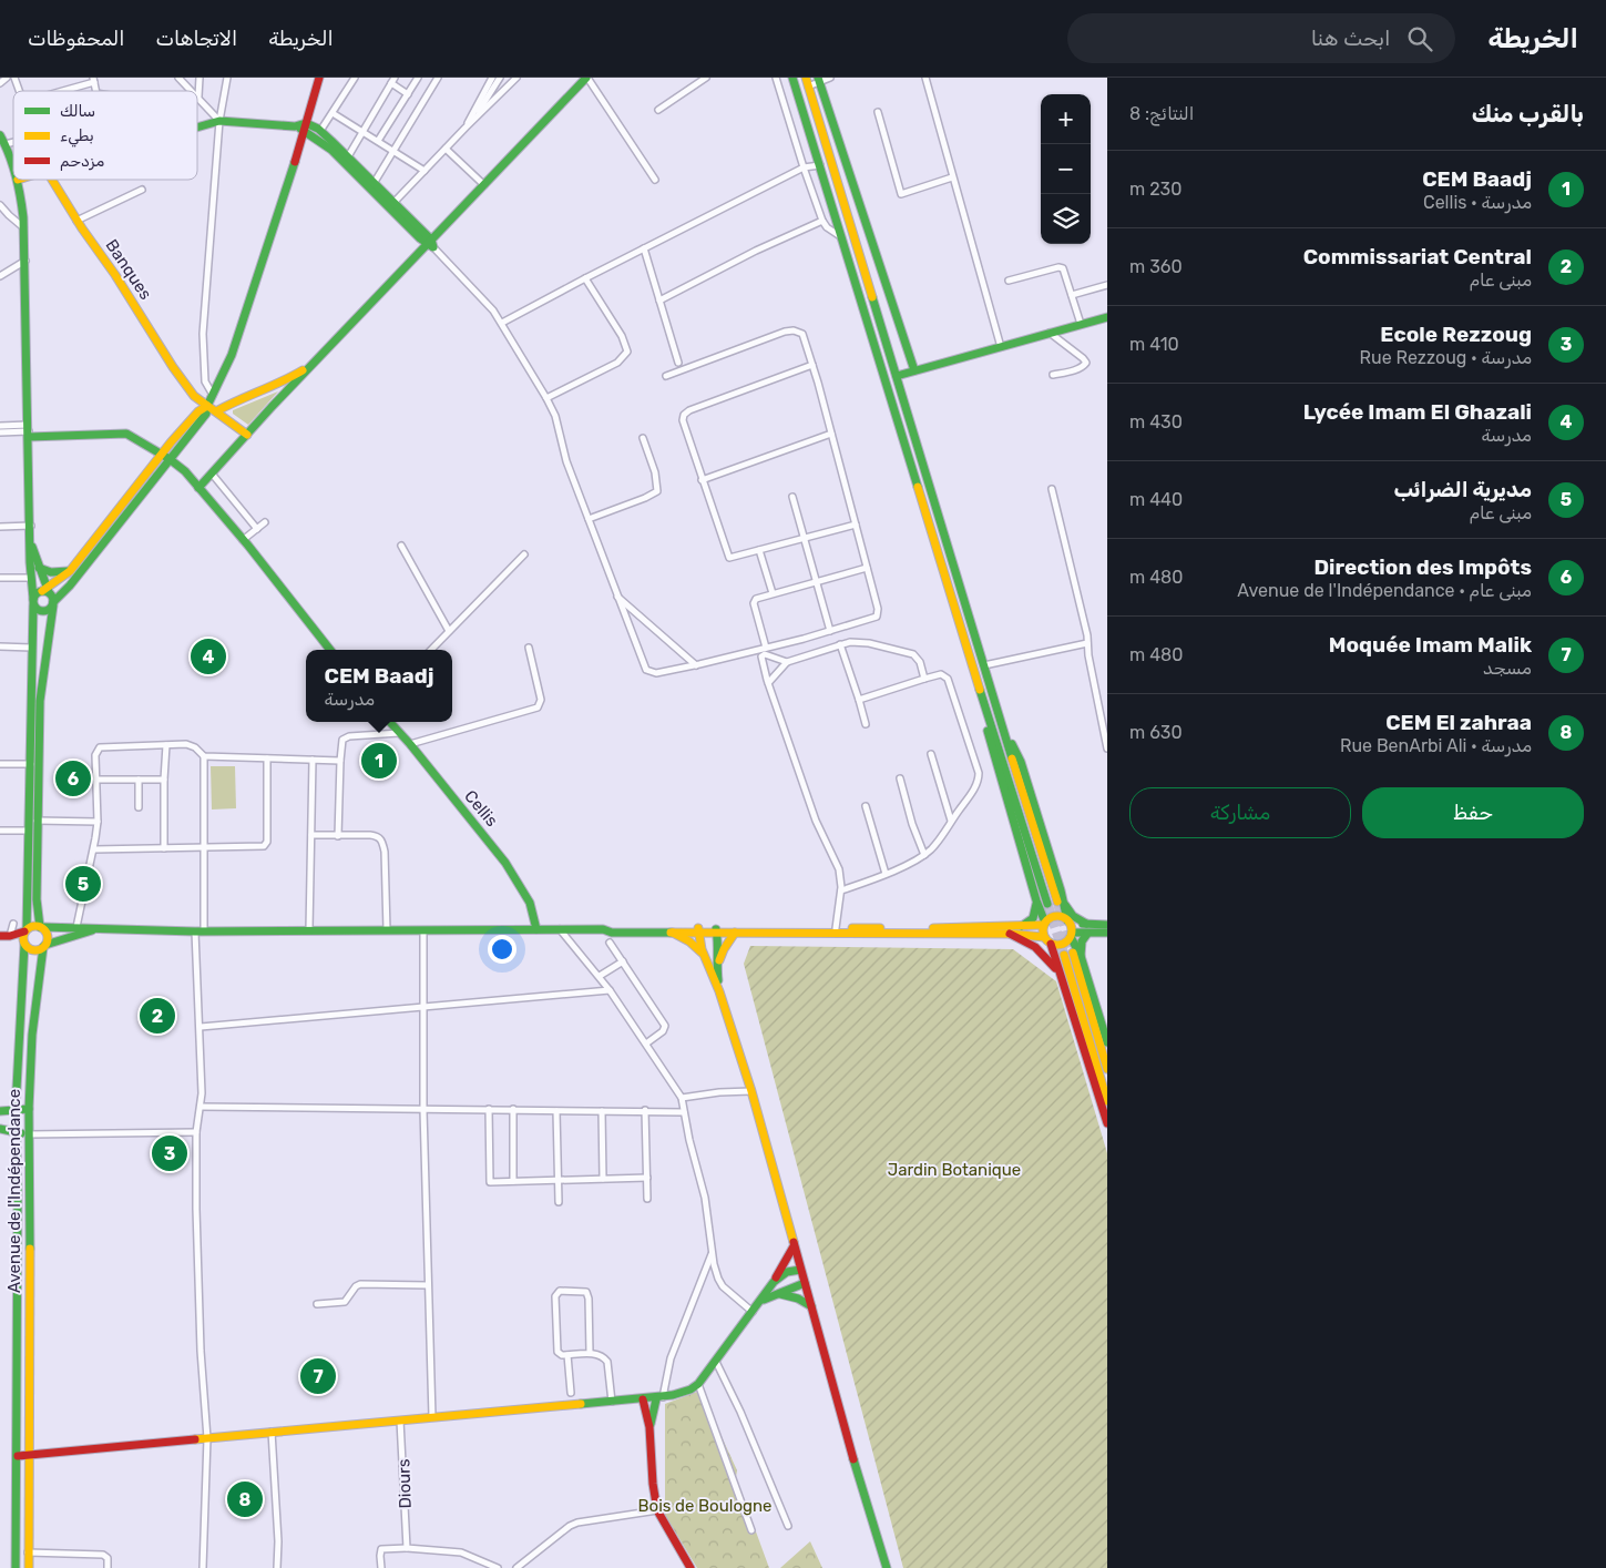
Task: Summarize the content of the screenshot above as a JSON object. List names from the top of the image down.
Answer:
{
  "streets": {
    "main road": ["Banques", "Cellis", "Avenue de l'Indépendance"],
    "street": ["Diours"]
  },
  "parks": ["Jardin Botanique", "Bois de Boulogne"],
  "legend": ["سالك", "بطيء", "مزدحم"],
  "page": {
    "header": "الخريطة",
    "search": "ابحث هنا",
    "nav": ["الخريطة", "الاتجاهات", "المحفوظات"],
    "heading": ["بالقرب منك", "النتائج: 8"],
    "map_buttons": ["+", "−"],
    "list": [
      {
        "mark": "1",
        "name": "CEM Baadj",
        "note": "مدرسة · Cellis",
        "value": "230 m"
      },
      {
        "mark": "2",
        "name": "Commissariat Central",
        "note": "مبنى عام",
        "value": "360 m"
      },
      {
        "mark": "3",
        "name": "Ecole Rezzoug",
        "note": "مدرسة · Rue Rezzoug",
        "value": "410 m"
      },
      {
        "mark": "4",
        "name": "Lycée Imam El Ghazali",
        "note": "مدرسة",
        "value": "430 m"
      },
      {
        "mark": "5",
        "name": "مديرية الضرائب",
        "note": "مبنى عام",
        "value": "440 m"
      },
      {
        "mark": "6",
        "name": "Direction des Impôts",
        "note": "مبنى عام · Avenue de l'Indépendance",
        "value": "480 m"
      },
      {
        "mark": "7",
        "name": "Moquée Imam Malik",
        "note": "مسجد",
        "value": "480 m"
      },
      {
        "mark": "8",
        "name": "CEM El zahraa",
        "note": "مدرسة · Rue BenArbi Ali",
        "value": "630 m"
      }
    ],
    "pins": [
      "4",
      "1",
      "6",
      "5",
      "2",
      "3",
      "7",
      "8"
    ],
    "popup": ["CEM Baadj", "مدرسة"],
    "buttons": ["حفظ", "مشاركة"]
  }
}
